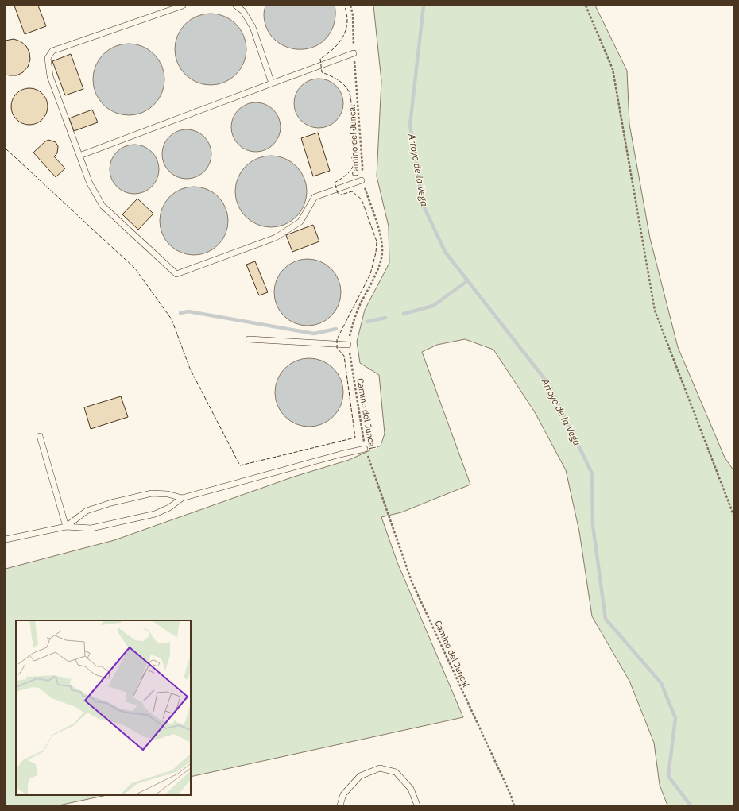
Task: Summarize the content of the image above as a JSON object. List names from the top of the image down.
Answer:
{
  "streets": {
    "path": ["Camino del Juncal"]
  },
  "water": ["Arroyo de la Vega"]
}
